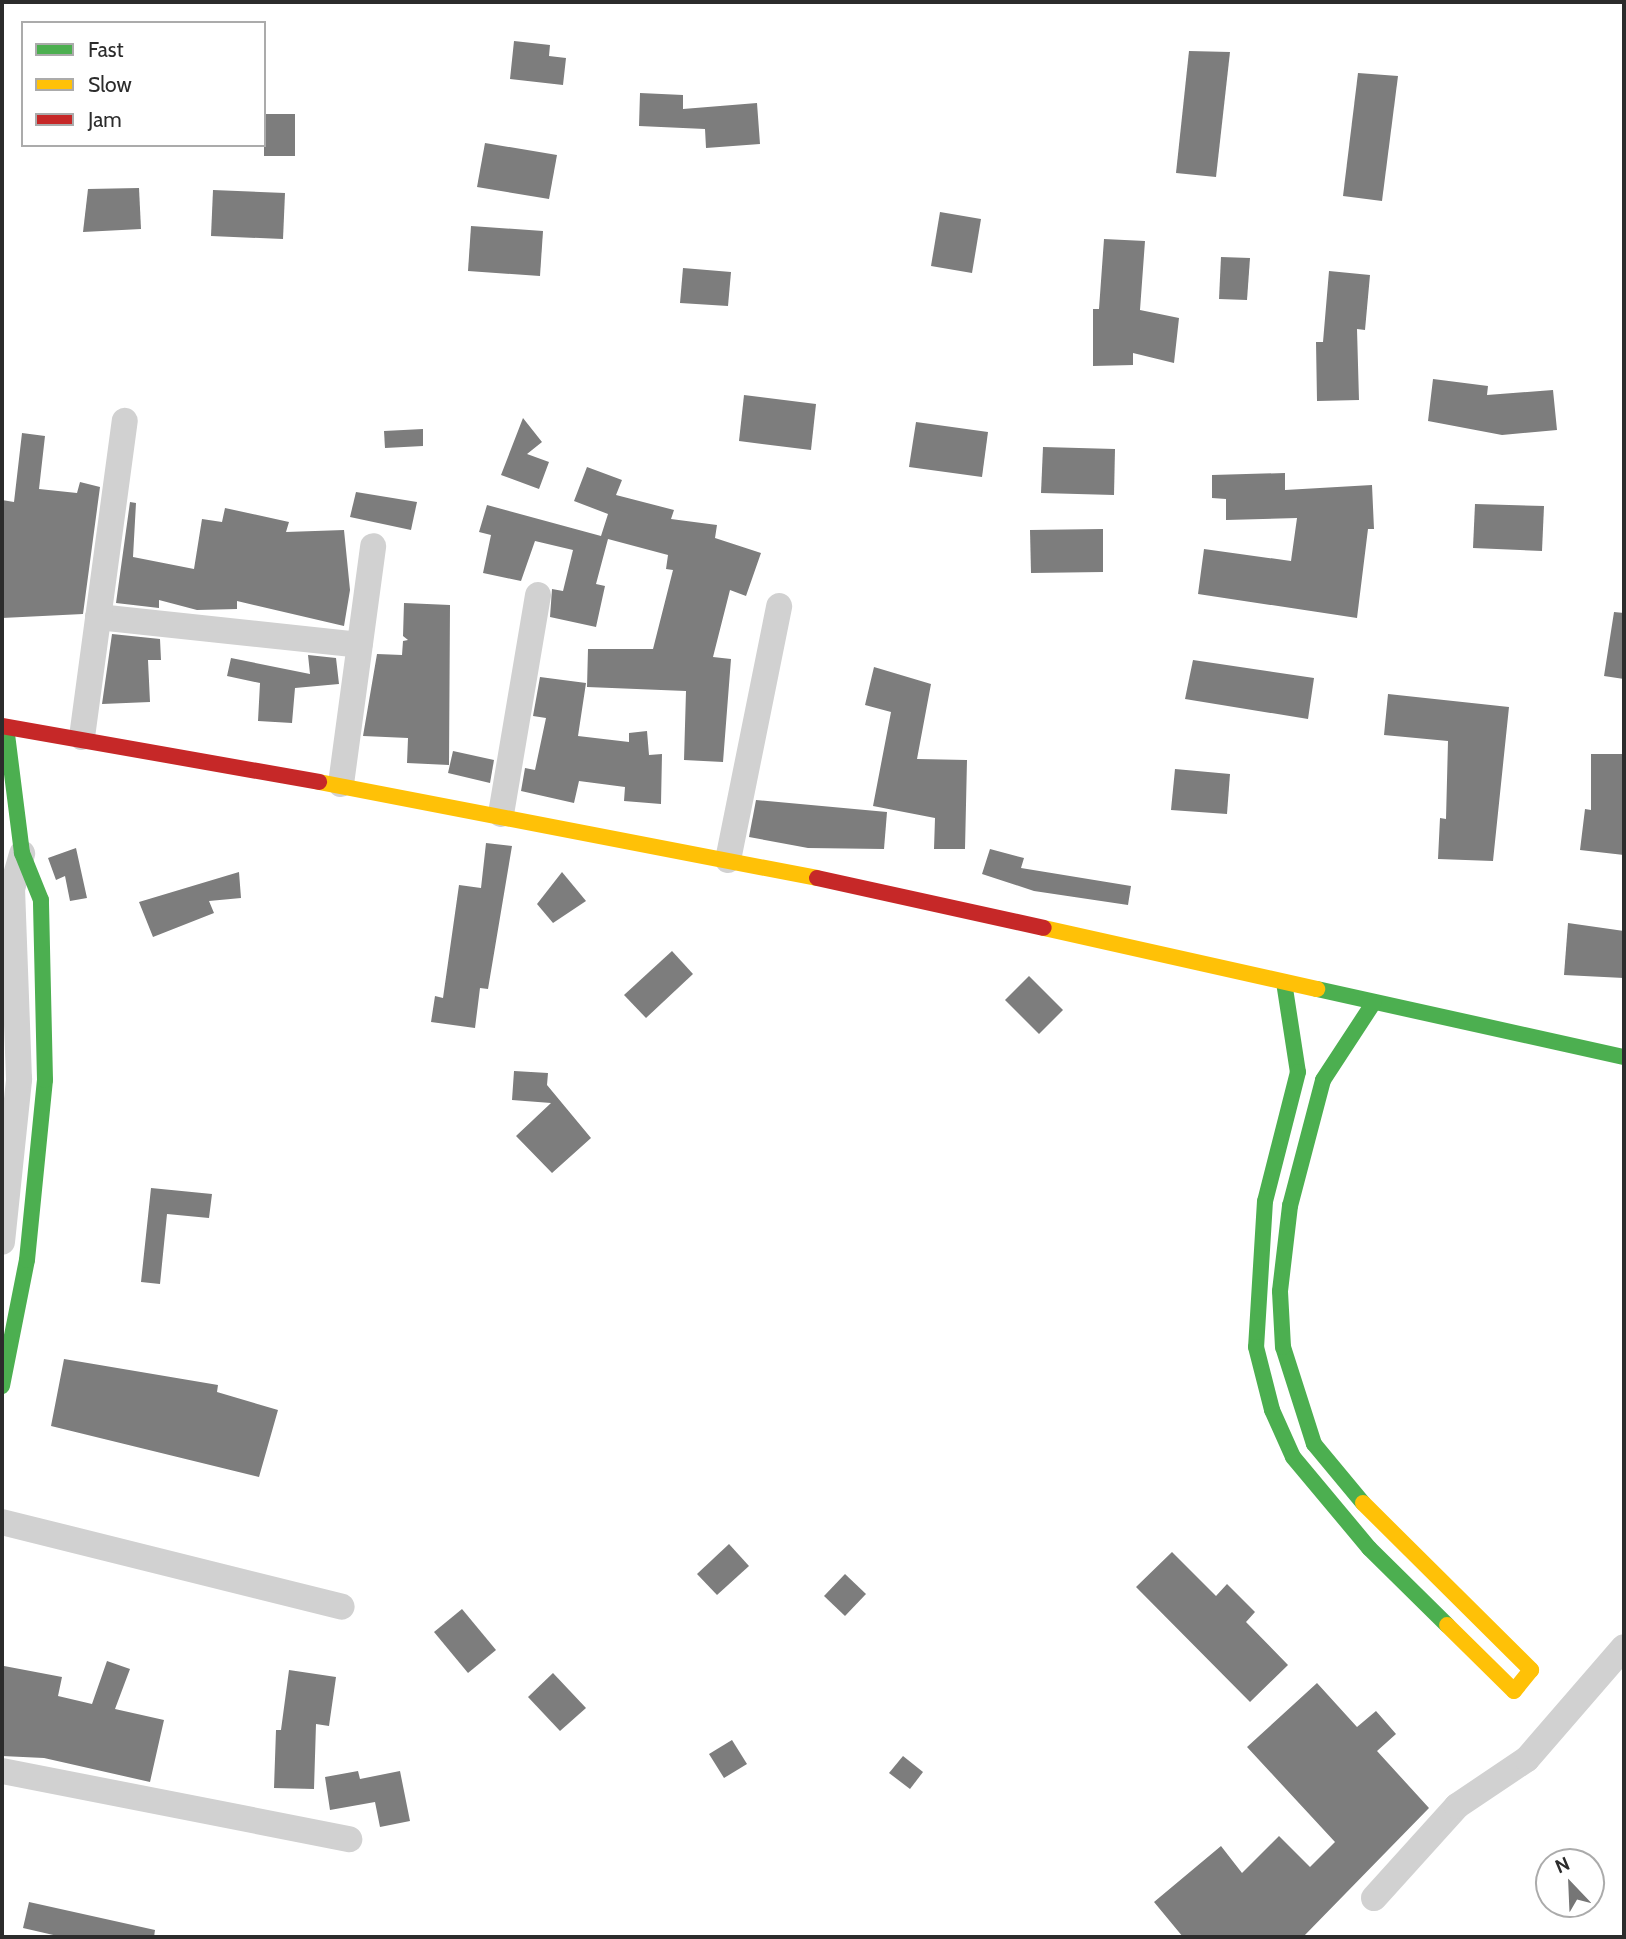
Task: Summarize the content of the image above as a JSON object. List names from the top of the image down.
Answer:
{
  "legend": ["Fast", "Slow", "Jam"],
  "north": "top left"
}
